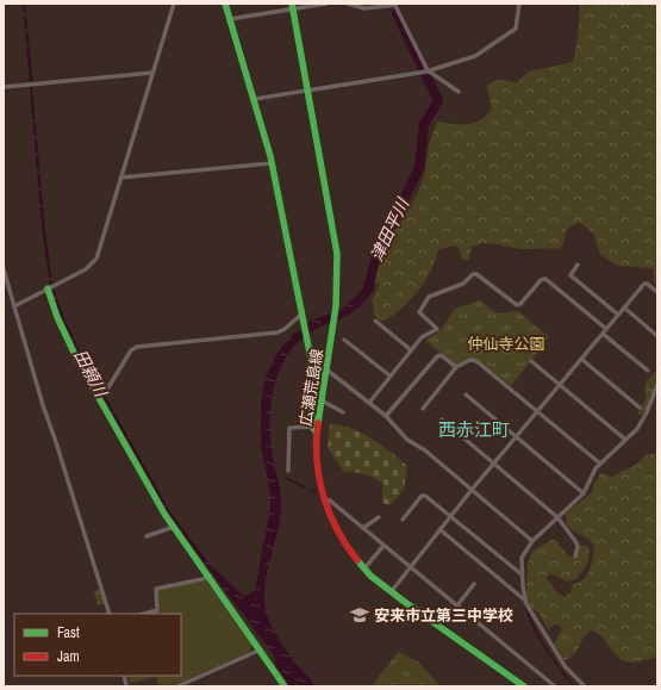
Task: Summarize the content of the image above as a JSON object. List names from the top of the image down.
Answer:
{
  "streets": {
    "street": ["広瀬荒島線"]
  },
  "districts": ["西赤江町"],
  "water": ["津田平川", "田頼川"],
  "parks": ["仲仙寺公園"],
  "places": {
    "school or university": ["安来市立第三中学校"]
  },
  "legend": ["Fast", "Jam"]
}
